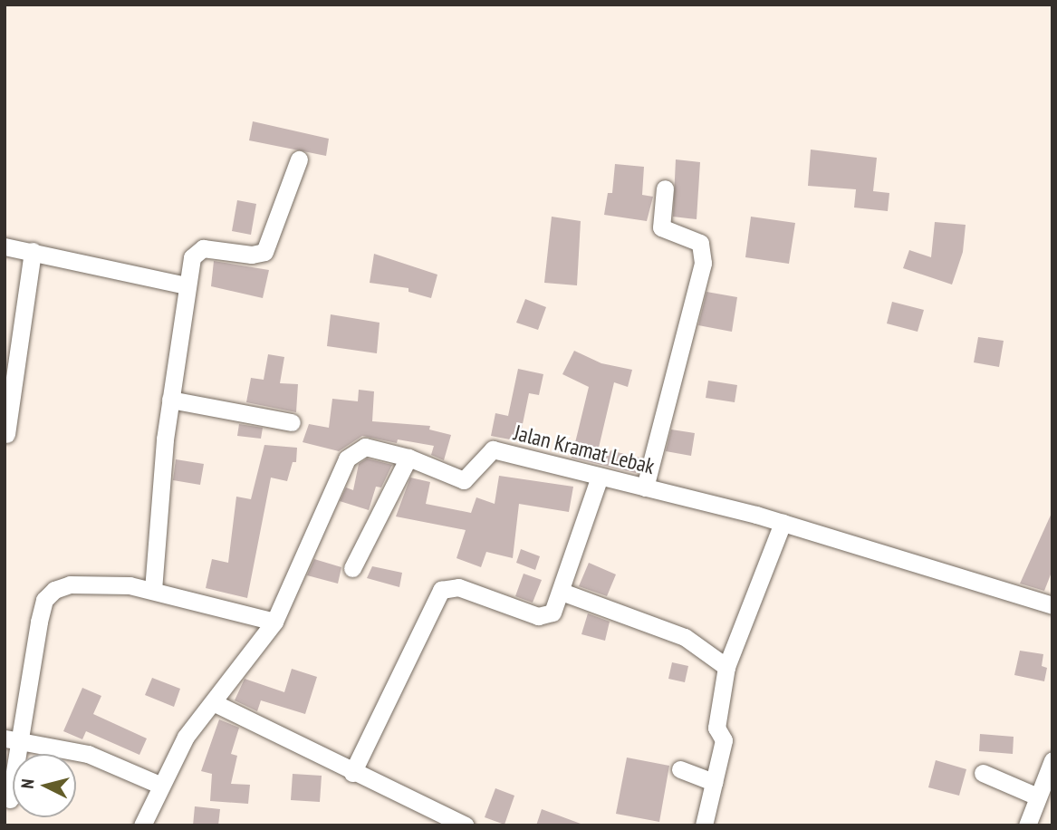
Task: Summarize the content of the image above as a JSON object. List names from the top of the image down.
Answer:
{
  "streets": {
    "street": ["Jalan Kramat Lebak"]
  },
  "north": "left"
}
